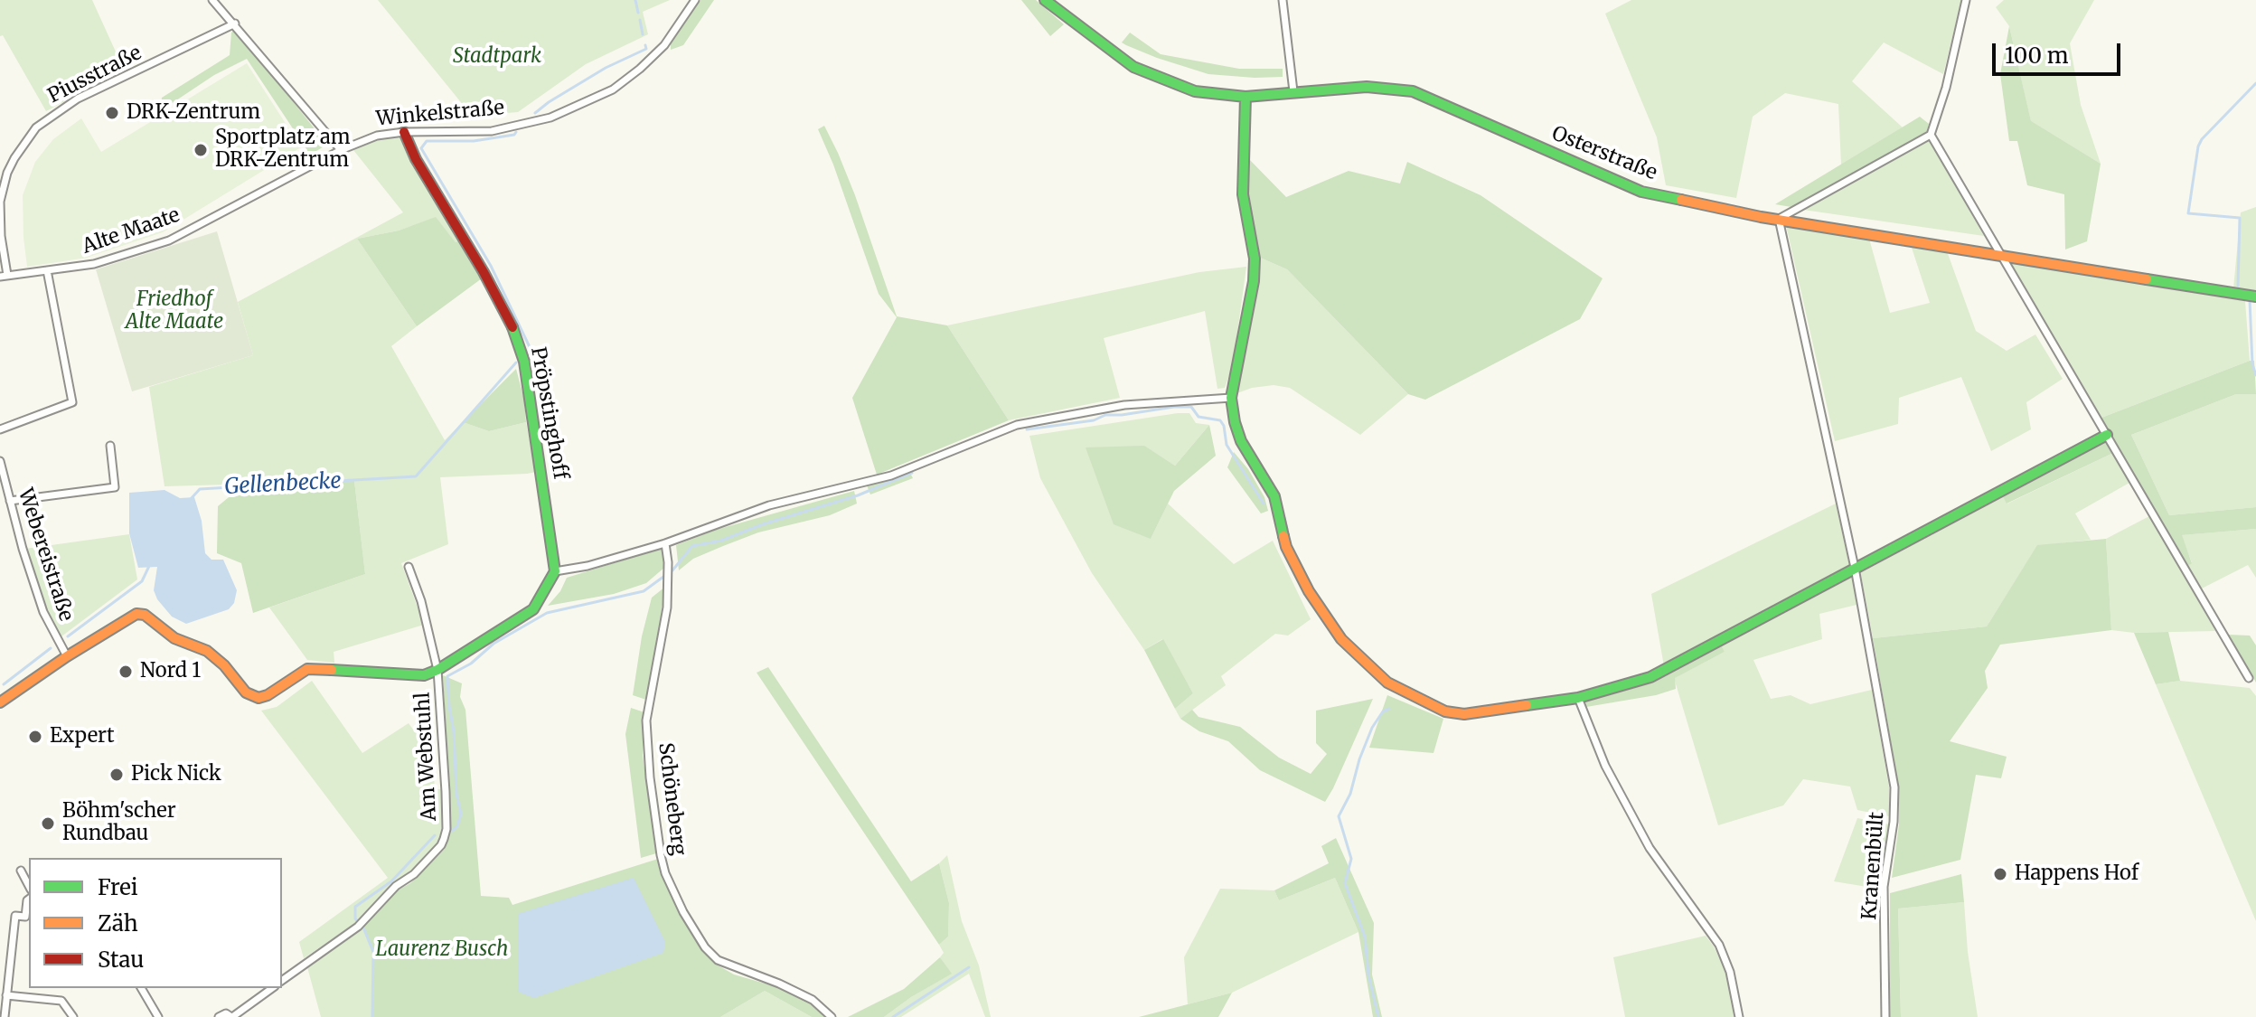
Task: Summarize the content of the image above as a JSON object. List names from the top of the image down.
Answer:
{
  "streets": {
    "street": [
      "Piusstraße",
      "Winkelstraße",
      "Osterstraße",
      "Alte Maate",
      "Pröpstinghoff",
      "Webereistraße",
      "Am Webstuhl",
      "Schöneberg",
      "Kranenbült"
    ]
  },
  "crossings": [
    ["Piusstraße", "Alte Maate"],
    ["Winkelstraße", "Alte Maate"],
    ["Winkelstraße", "Pröpstinghoff"],
    ["Osterstraße", "Kranenbült"]
  ],
  "water": ["Gellenbecke"],
  "parks": ["Stadtpark", "Friedhof Alte Maate", "Laurenz Busch"],
  "places": [
    "DRK-Zentrum",
    "Sportplatz am DRK-Zentrum",
    "Nord 1",
    "Expert",
    "Pick Nick",
    "Böhm'scher Rundbau",
    "Happens Hof"
  ],
  "legend": ["Frei", "Zäh", "Stau"],
  "scale_bar": "100 m"
}
